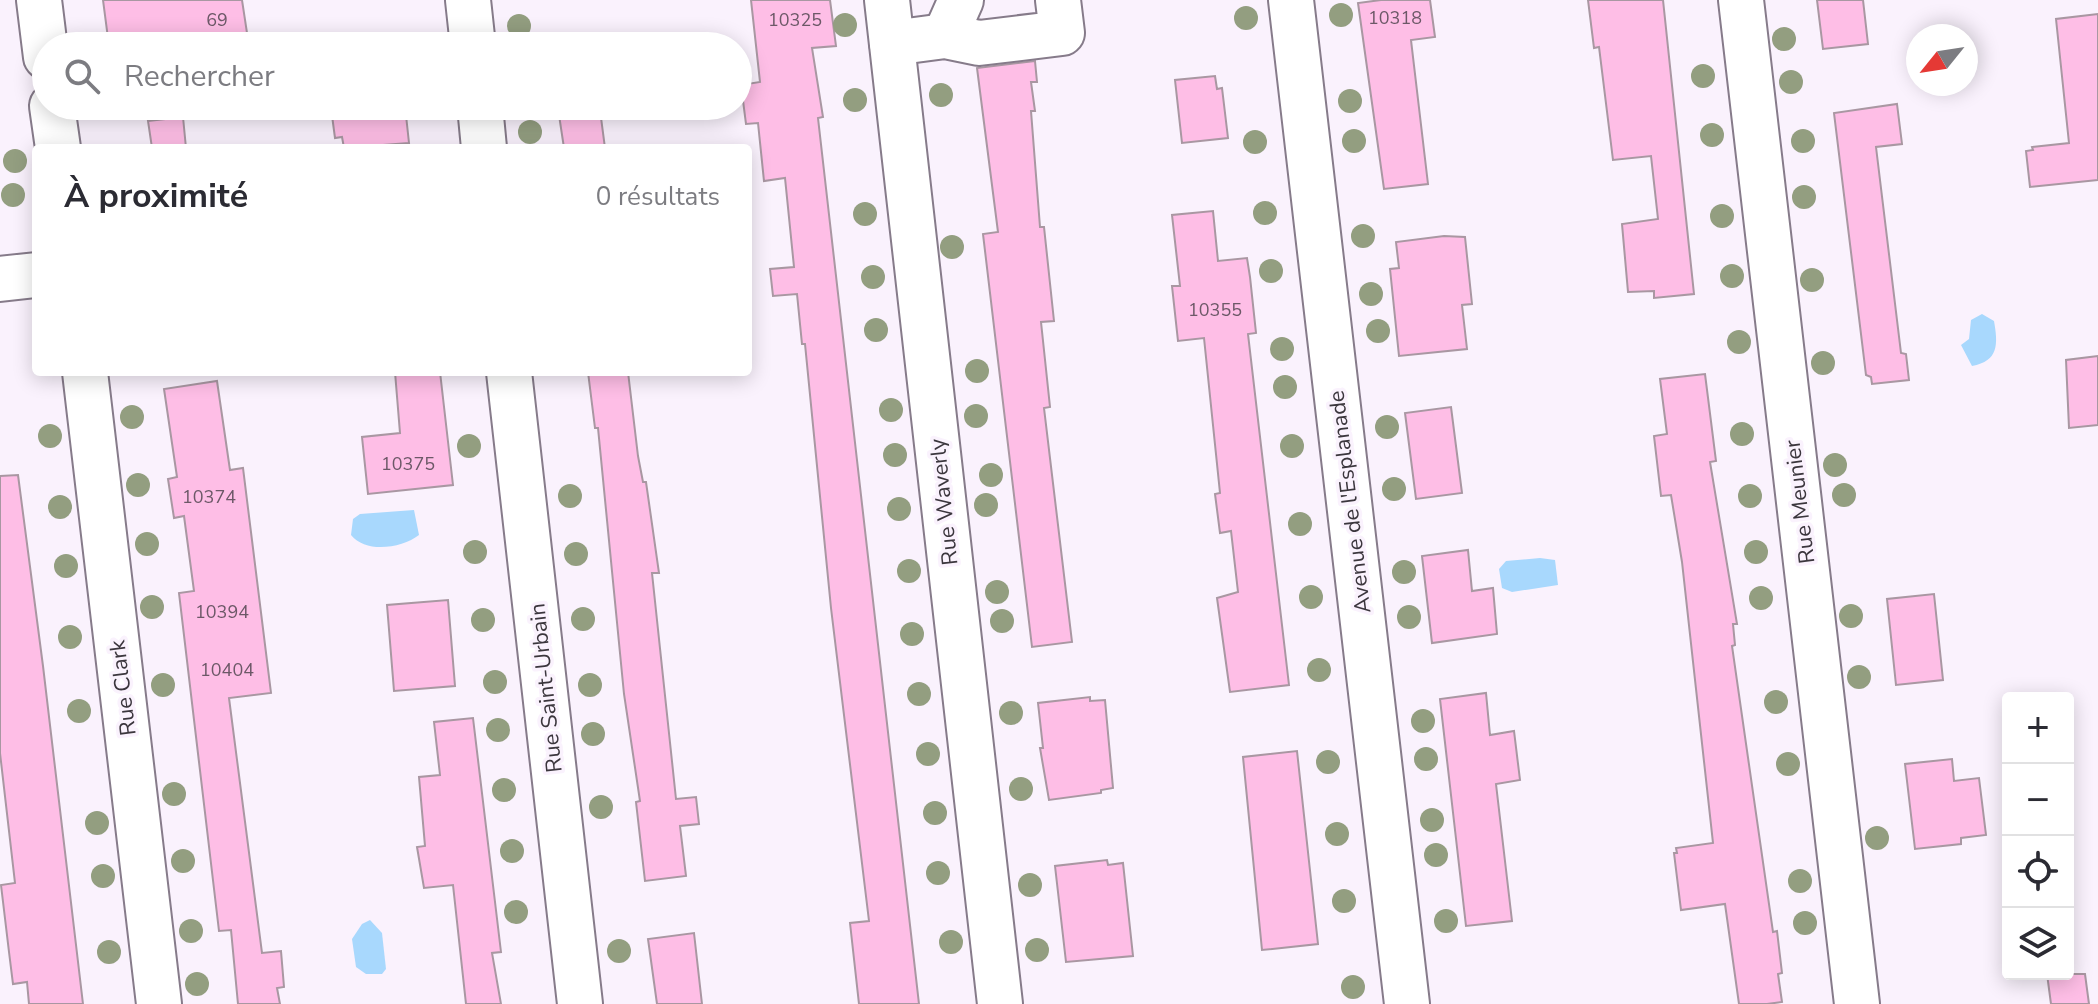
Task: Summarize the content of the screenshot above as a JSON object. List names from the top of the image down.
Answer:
{
  "streets": {
    "street": [
      "Rue Waverly",
      "Avenue de l'Esplanade",
      "Rue Meunier",
      "Rue Clark",
      "Rue Saint-Urbain"
    ]
  },
  "house_numbers": [
    "10318",
    "69",
    "10325",
    "10355",
    "10375",
    "10374",
    "10394",
    "10404"
  ],
  "north": "bottom left",
  "page": {
    "search": "Rechercher",
    "heading": ["À proximité", "0 résultats"],
    "map_buttons": ["+", "−"]
  }
}
